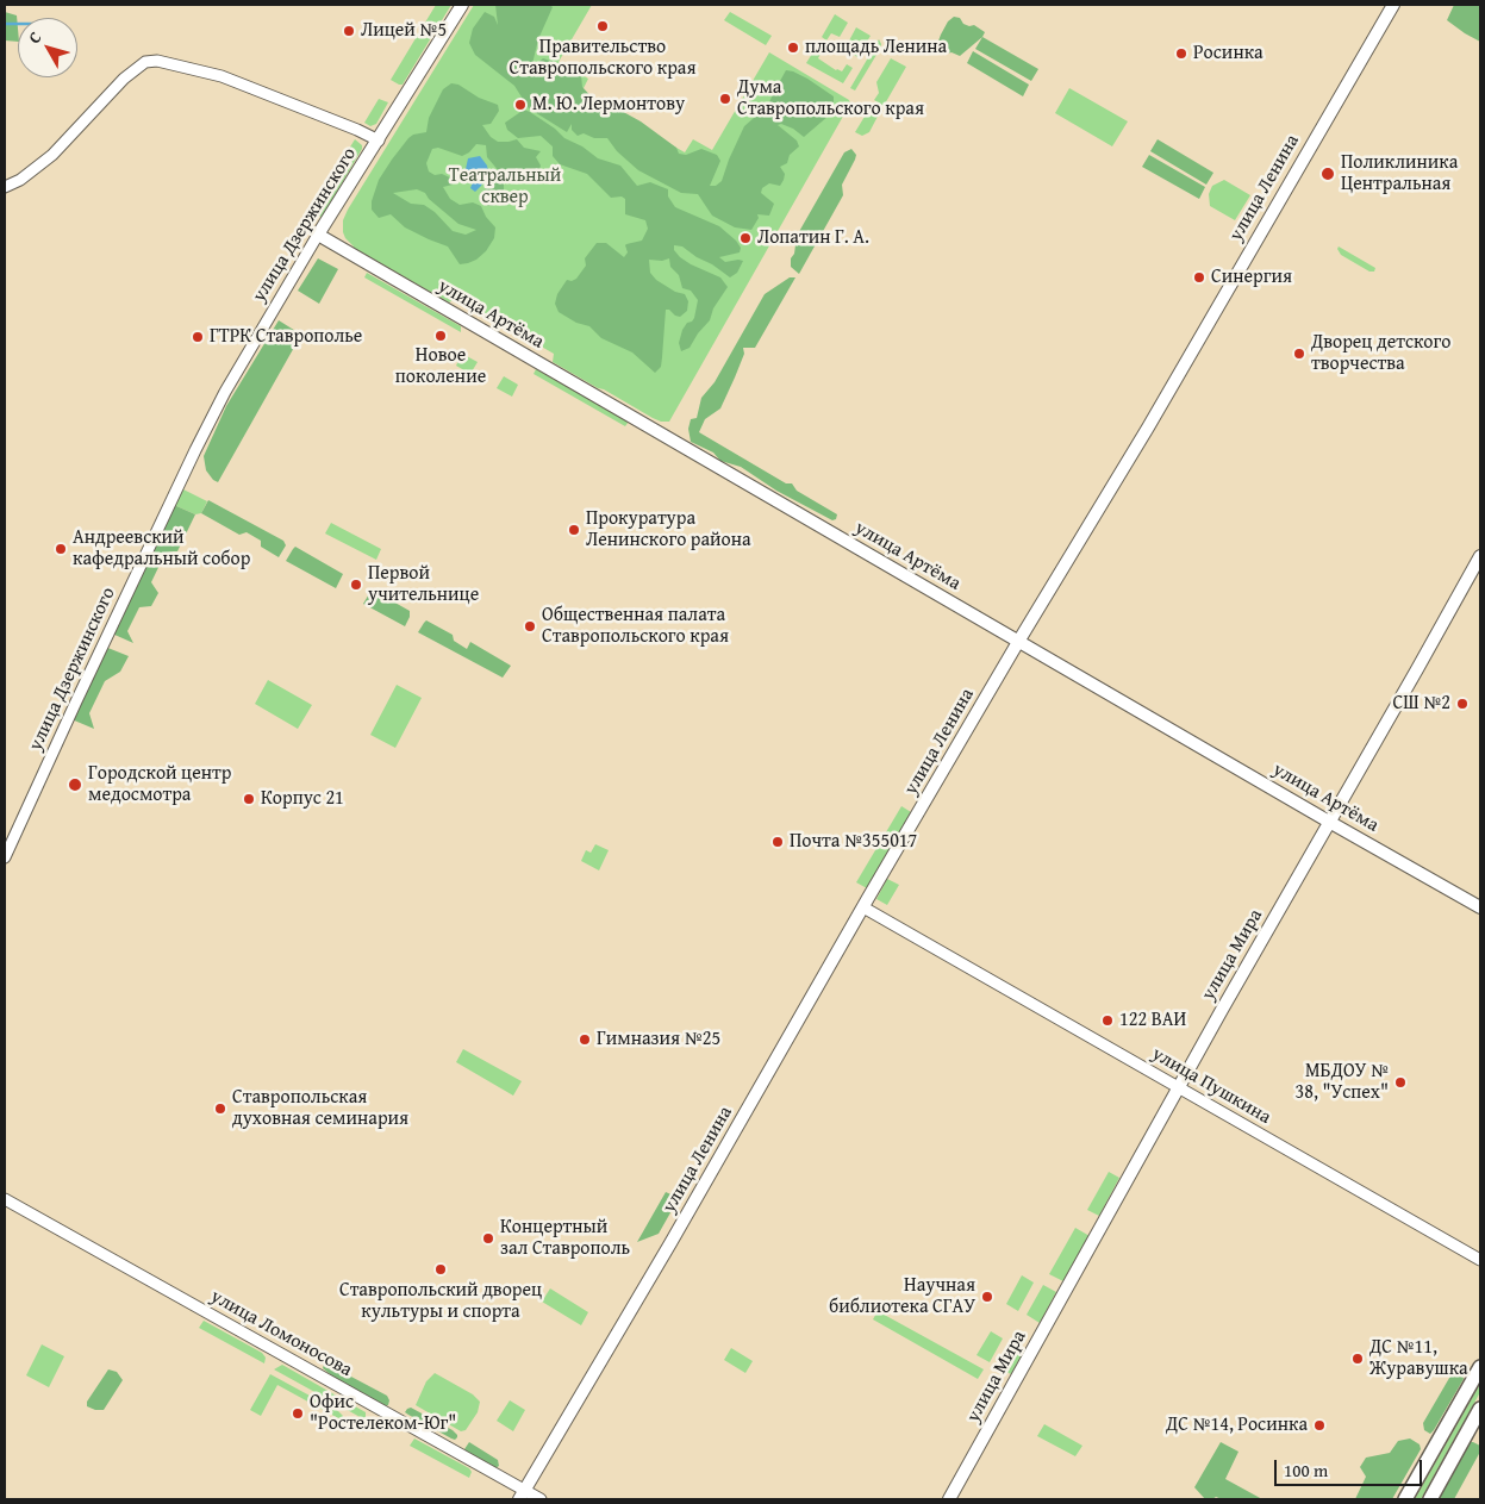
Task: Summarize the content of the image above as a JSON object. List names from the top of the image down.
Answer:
{
  "streets": {
    "main road": [
      "улица Ленина",
      "улица Дзержинского",
      "улица Артёма",
      "улица Мира"
    ],
    "street": ["улица Пушкина", "улица Ломоносова"]
  },
  "crossings": [
    ["улица Ленина", "улица Артёма"],
    ["улица Ленина", "улица Пушкина"],
    ["улица Ленина", "улица Ломоносова"],
    ["улица Дзержинского", "улица Артёма"],
    ["улица Артёма", "улица Мира"],
    ["улица Мира", "улица Пушкина"]
  ],
  "parks": ["Театральный сквер"],
  "places": [
    "Правительство Ставропольского края",
    "Лицей №5",
    "площадь Ленина",
    "Росинка",
    "Дума Ставропольского края",
    "М. Ю. Лермонтову",
    "Поликлиника Центральная",
    "Лопатин Г. А.",
    "Синергия",
    "Новое поколение",
    "ГТРК Ставрополье",
    "Дворец детского творчества",
    "Прокуратура Ленинского района",
    "Андреевский кафедральный собор",
    "Первой учительнице",
    "Общественная палата Ставропольского края",
    "СШ №2",
    "Городской центр медосмотра",
    "Корпус 21",
    "Почта №355017",
    "122 ВАИ",
    "Гимназия №25",
    "МБДОУ № 38, \"Успех\"",
    "Ставропольская духовная семинария",
    "Концертный зал Ставрополь",
    "Ставропольский дворец культуры и спорта",
    "Научная библиотека СГАУ",
    "ДС №11, Журавушка",
    "Офис \"Ростелеком-Юг\"",
    "ДС №14, Росинка"
  ],
  "scale_bar": "100 m",
  "north": "top left"
}
